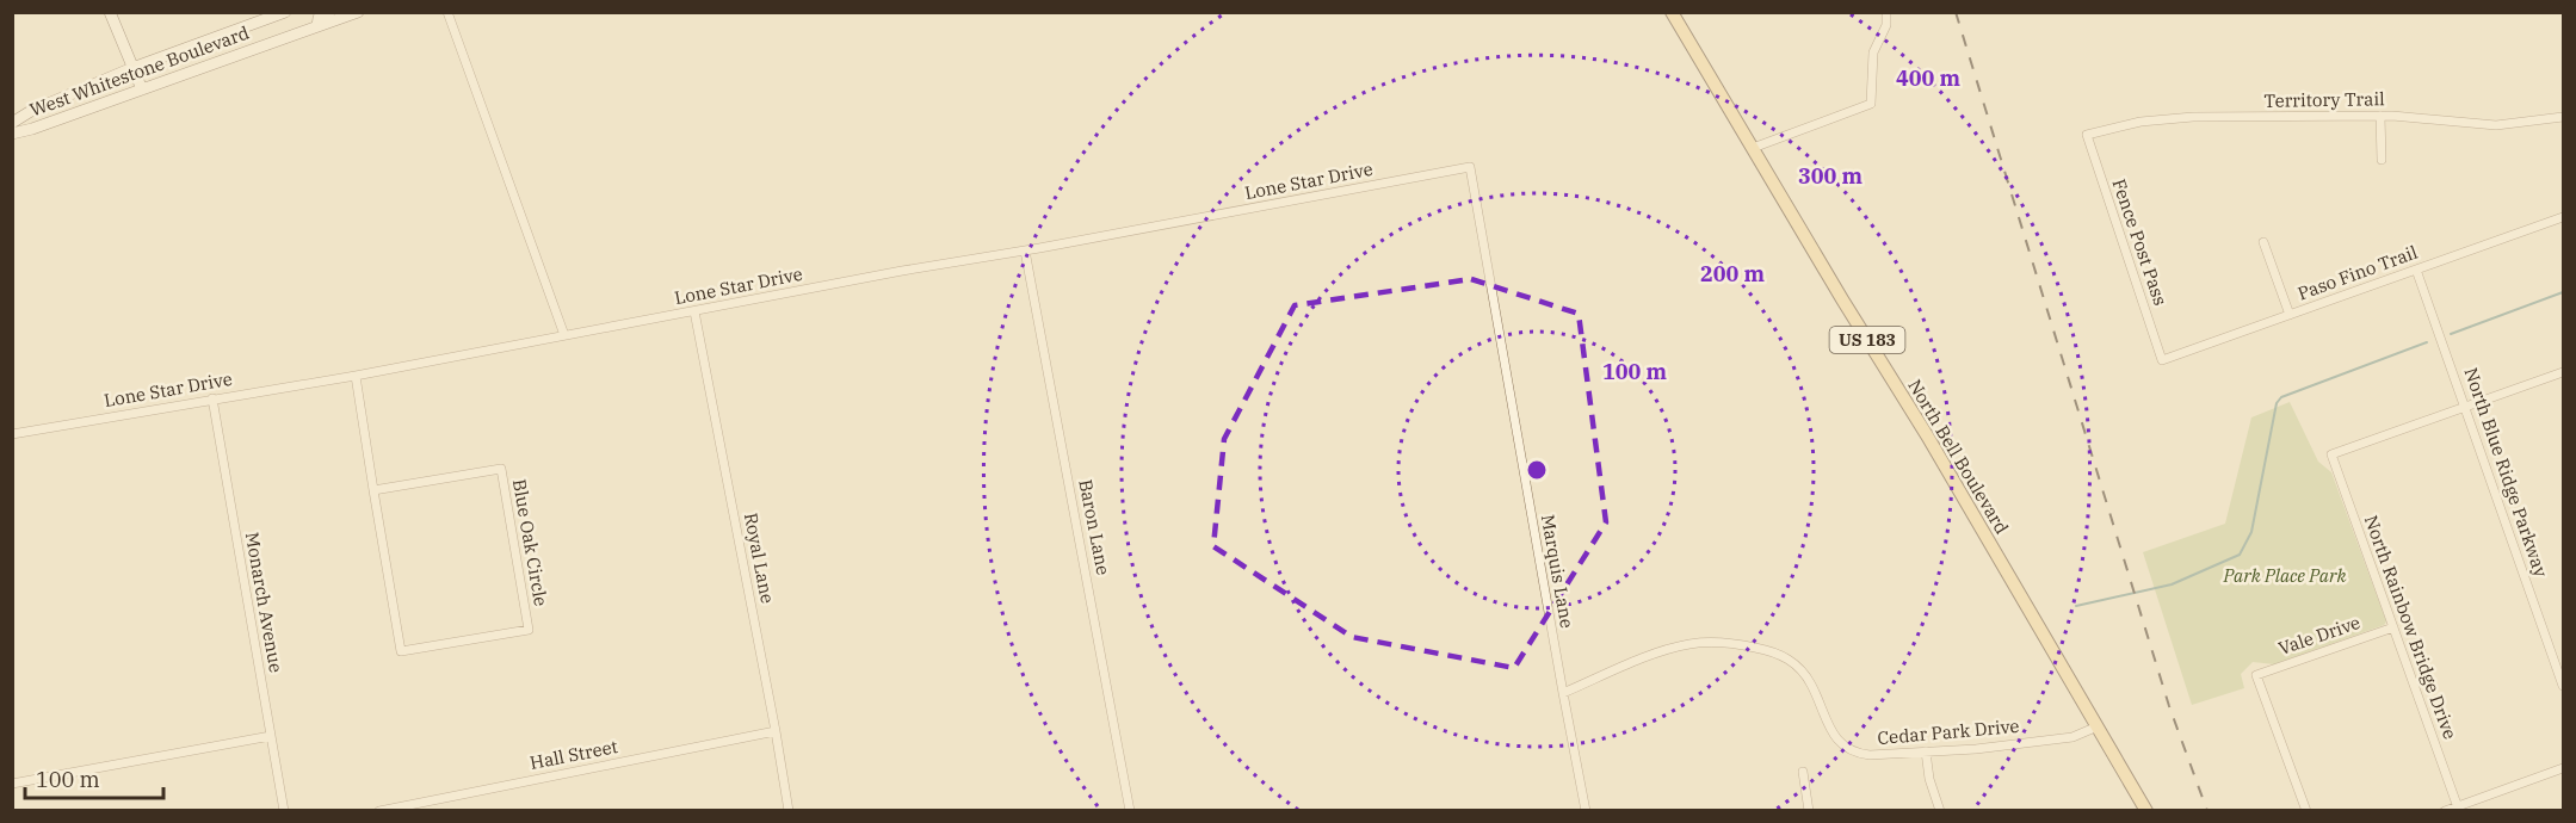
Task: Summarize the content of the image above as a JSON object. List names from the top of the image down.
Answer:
{
  "streets": {
    "main road": ["West Whitestone Boulevard", "US 183", "North Bell Boulevard"],
    "street": [
      "Territory Trail",
      "Lone Star Drive",
      "Fence Post Pass",
      "Paso Fino Trail",
      "North Blue Ridge Parkway",
      "Baron Lane",
      "Blue Oak Circle",
      "Royal Lane",
      "Marquis Lane",
      "Monarch Avenue",
      "North Rainbow Bridge Drive",
      "Vale Drive",
      "Cedar Park Drive",
      "Hall Street"
    ]
  },
  "crossings": [
    ["Territory Trail", "Fence Post Pass"],
    ["Lone Star Drive", "Baron Lane"],
    ["Lone Star Drive", "Blue Oak Circle"],
    ["Lone Star Drive", "Royal Lane"],
    ["Lone Star Drive", "Marquis Lane"],
    ["Lone Star Drive", "Monarch Avenue"],
    ["Fence Post Pass", "Paso Fino Trail"],
    ["Paso Fino Trail", "North Blue Ridge Parkway"],
    ["North Bell Boulevard", "Cedar Park Drive"],
    ["North Blue Ridge Parkway", "North Rainbow Bridge Drive"],
    ["Royal Lane", "Hall Street"],
    ["Marquis Lane", "Cedar Park Drive"],
    ["North Rainbow Bridge Drive", "Vale Drive"]
  ],
  "parks": ["Park Place Park"],
  "scale_bar": "100 m",
  "rings": [
    "400 m",
    "300 m",
    "200 m",
    "100 m"
  ]
}
